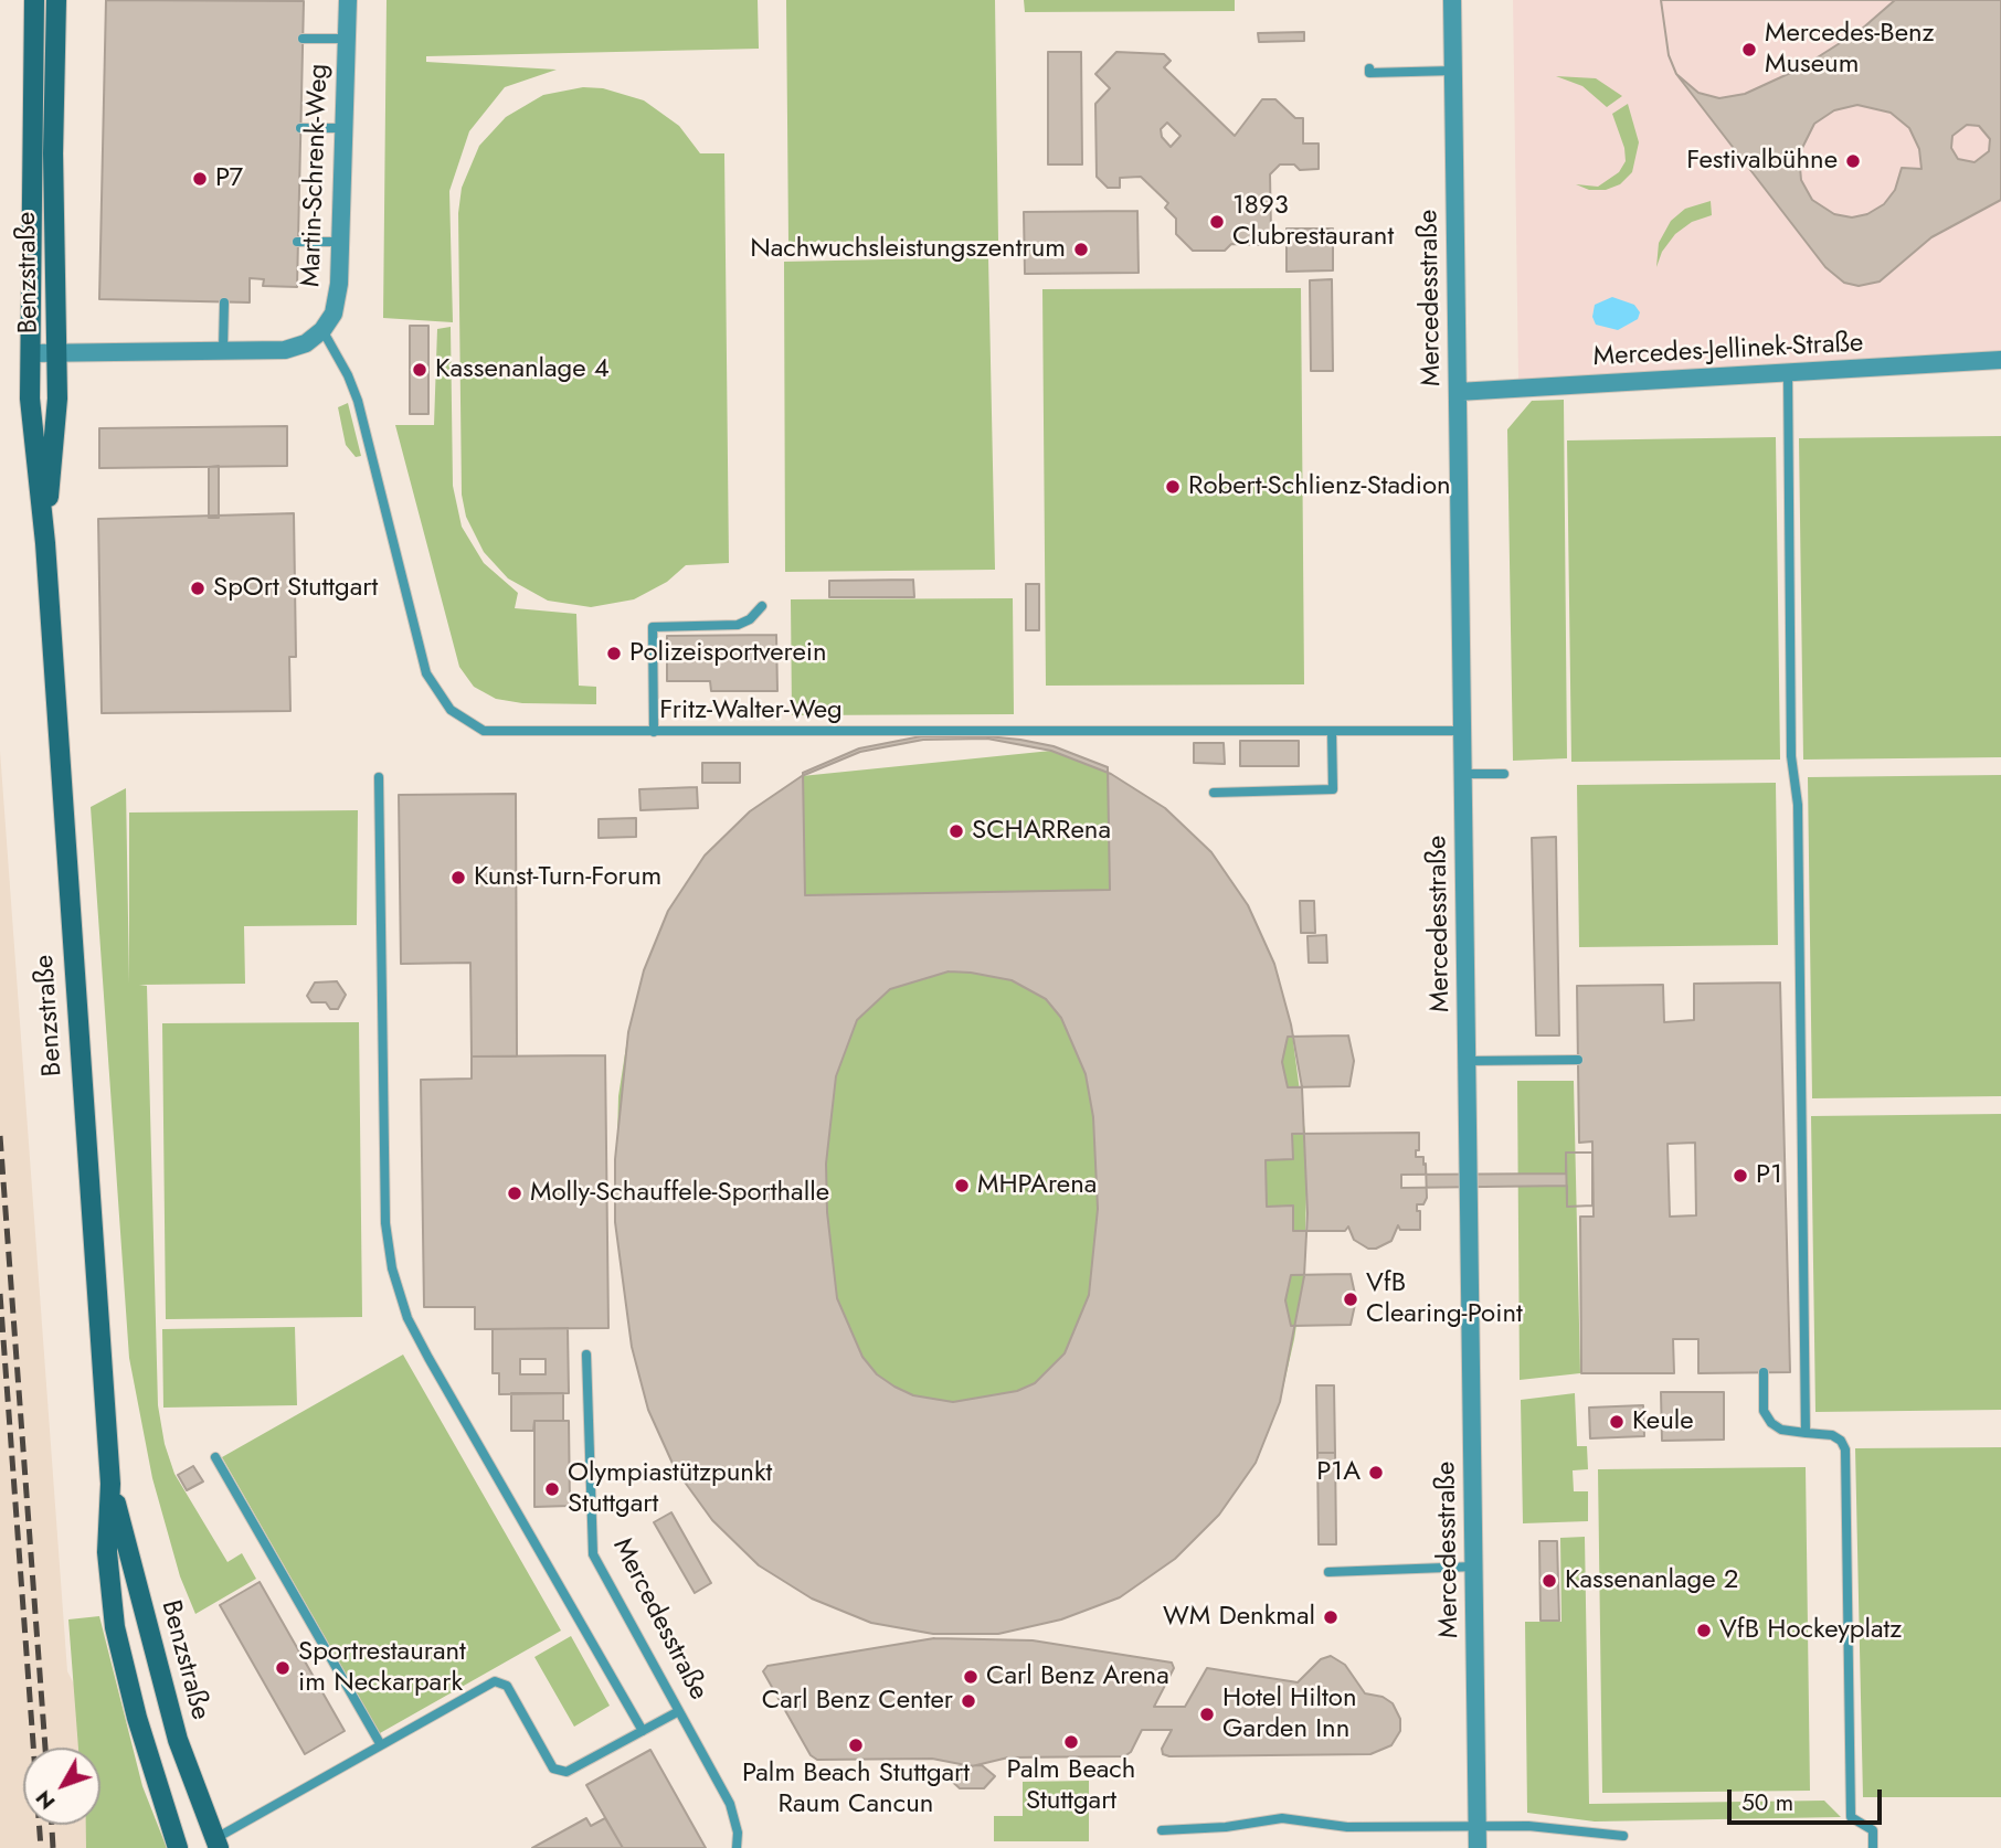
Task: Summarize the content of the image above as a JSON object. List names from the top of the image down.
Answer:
{
  "streets": {
    "main road": ["Benzstraße"],
    "street": ["Martin-Schrenk-Weg", "Mercedesstraße", "Mercedes-Jellinek-Straße"],
    "lane": ["Fritz-Walter-Weg"]
  },
  "crossings": [
    ["Martin-Schrenk-Weg", "Fritz-Walter-Weg"],
    ["Mercedesstraße", "Mercedes-Jellinek-Straße"],
    ["Mercedesstraße", "Fritz-Walter-Weg"]
  ],
  "places": [
    "Mercedes-Benz Museum",
    "Festivalbühne",
    "P7",
    "1893 Clubrestaurant",
    "Nachwuchsleistungszentrum",
    "Kassenanlage 4",
    "Robert-Schlienz-Stadion",
    "SpOrt Stuttgart",
    "Polizeisportverein",
    "SCHARRena",
    "Kunst-Turn-Forum",
    "P1",
    "MHPArena",
    "Molly-Schauffele-Sporthalle",
    "VfB Clearing-Point",
    "Keule",
    "P1A",
    "Olympiastützpunkt Stuttgart",
    "Kassenanlage 2",
    "WM Denkmal",
    "VfB Hockeyplatz",
    "Sportrestaurant im Neckarpark",
    "Carl Benz Arena",
    "Carl Benz Center",
    "Hotel Hilton Garden Inn",
    "Palm Beach Stuttgart",
    "Palm Beach Stuttgart Raum Cancun"
  ],
  "scale_bar": "50 m",
  "north": "bottom left"
}
